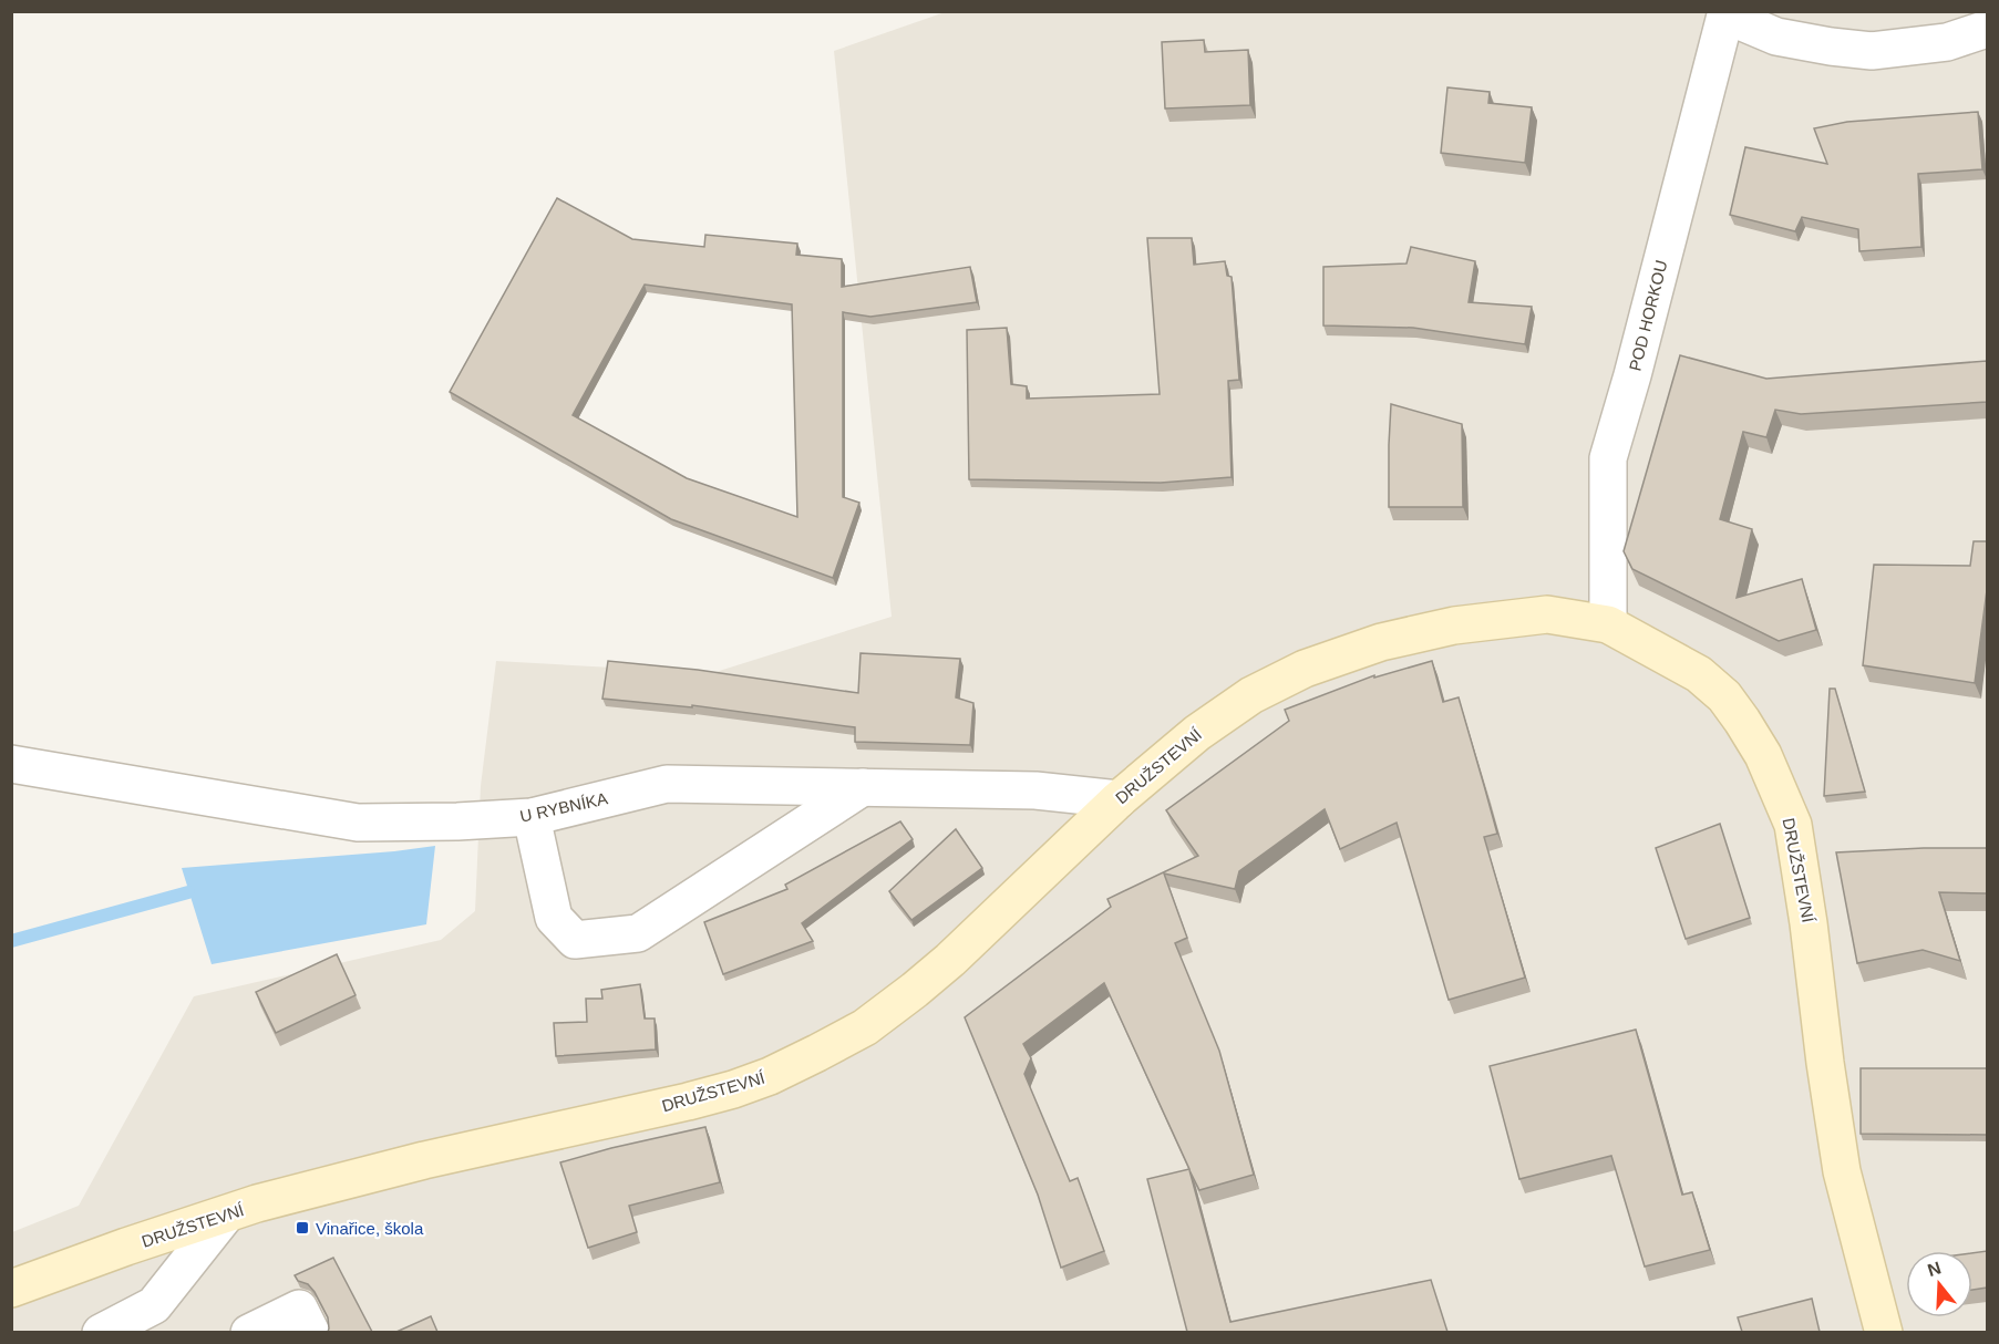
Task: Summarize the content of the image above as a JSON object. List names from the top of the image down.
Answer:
{
  "streets": {
    "main road": ["DRUŽSTEVNÍ"],
    "street": ["POD HORKOU", "U RYBNÍKA"]
  },
  "crossings": [
    ["POD HORKOU", "DRUŽSTEVNÍ"],
    ["DRUŽSTEVNÍ", "U RYBNÍKA"]
  ],
  "places": {
    "transit": ["Vinařice, škola"]
  },
  "north": "top"
}
